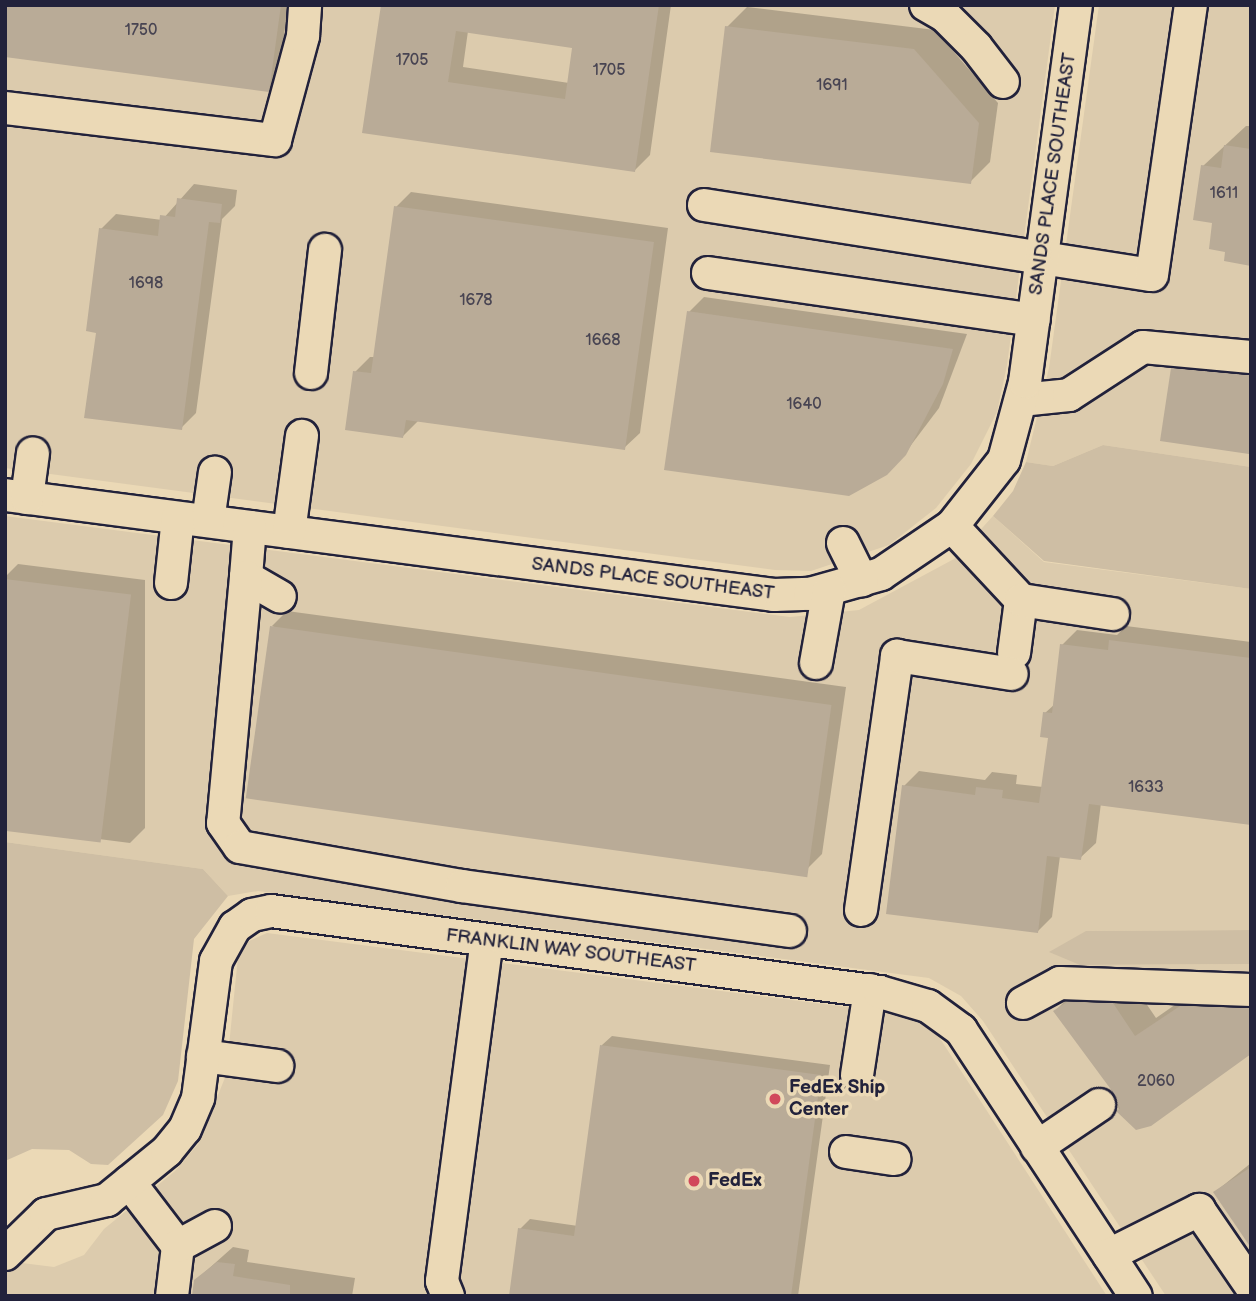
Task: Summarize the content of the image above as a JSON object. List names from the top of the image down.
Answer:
{
  "streets": {
    "street": ["SANDS PLACE SOUTHEAST", "FRANKLIN WAY SOUTHEAST"]
  },
  "places": ["FedEx Ship Center", "FedEx"],
  "house_numbers": [
    "1750",
    "1705",
    "1705",
    "1691",
    "1611",
    "1698",
    "1678",
    "1668",
    "1640",
    "1633",
    "2060"
  ]
}
